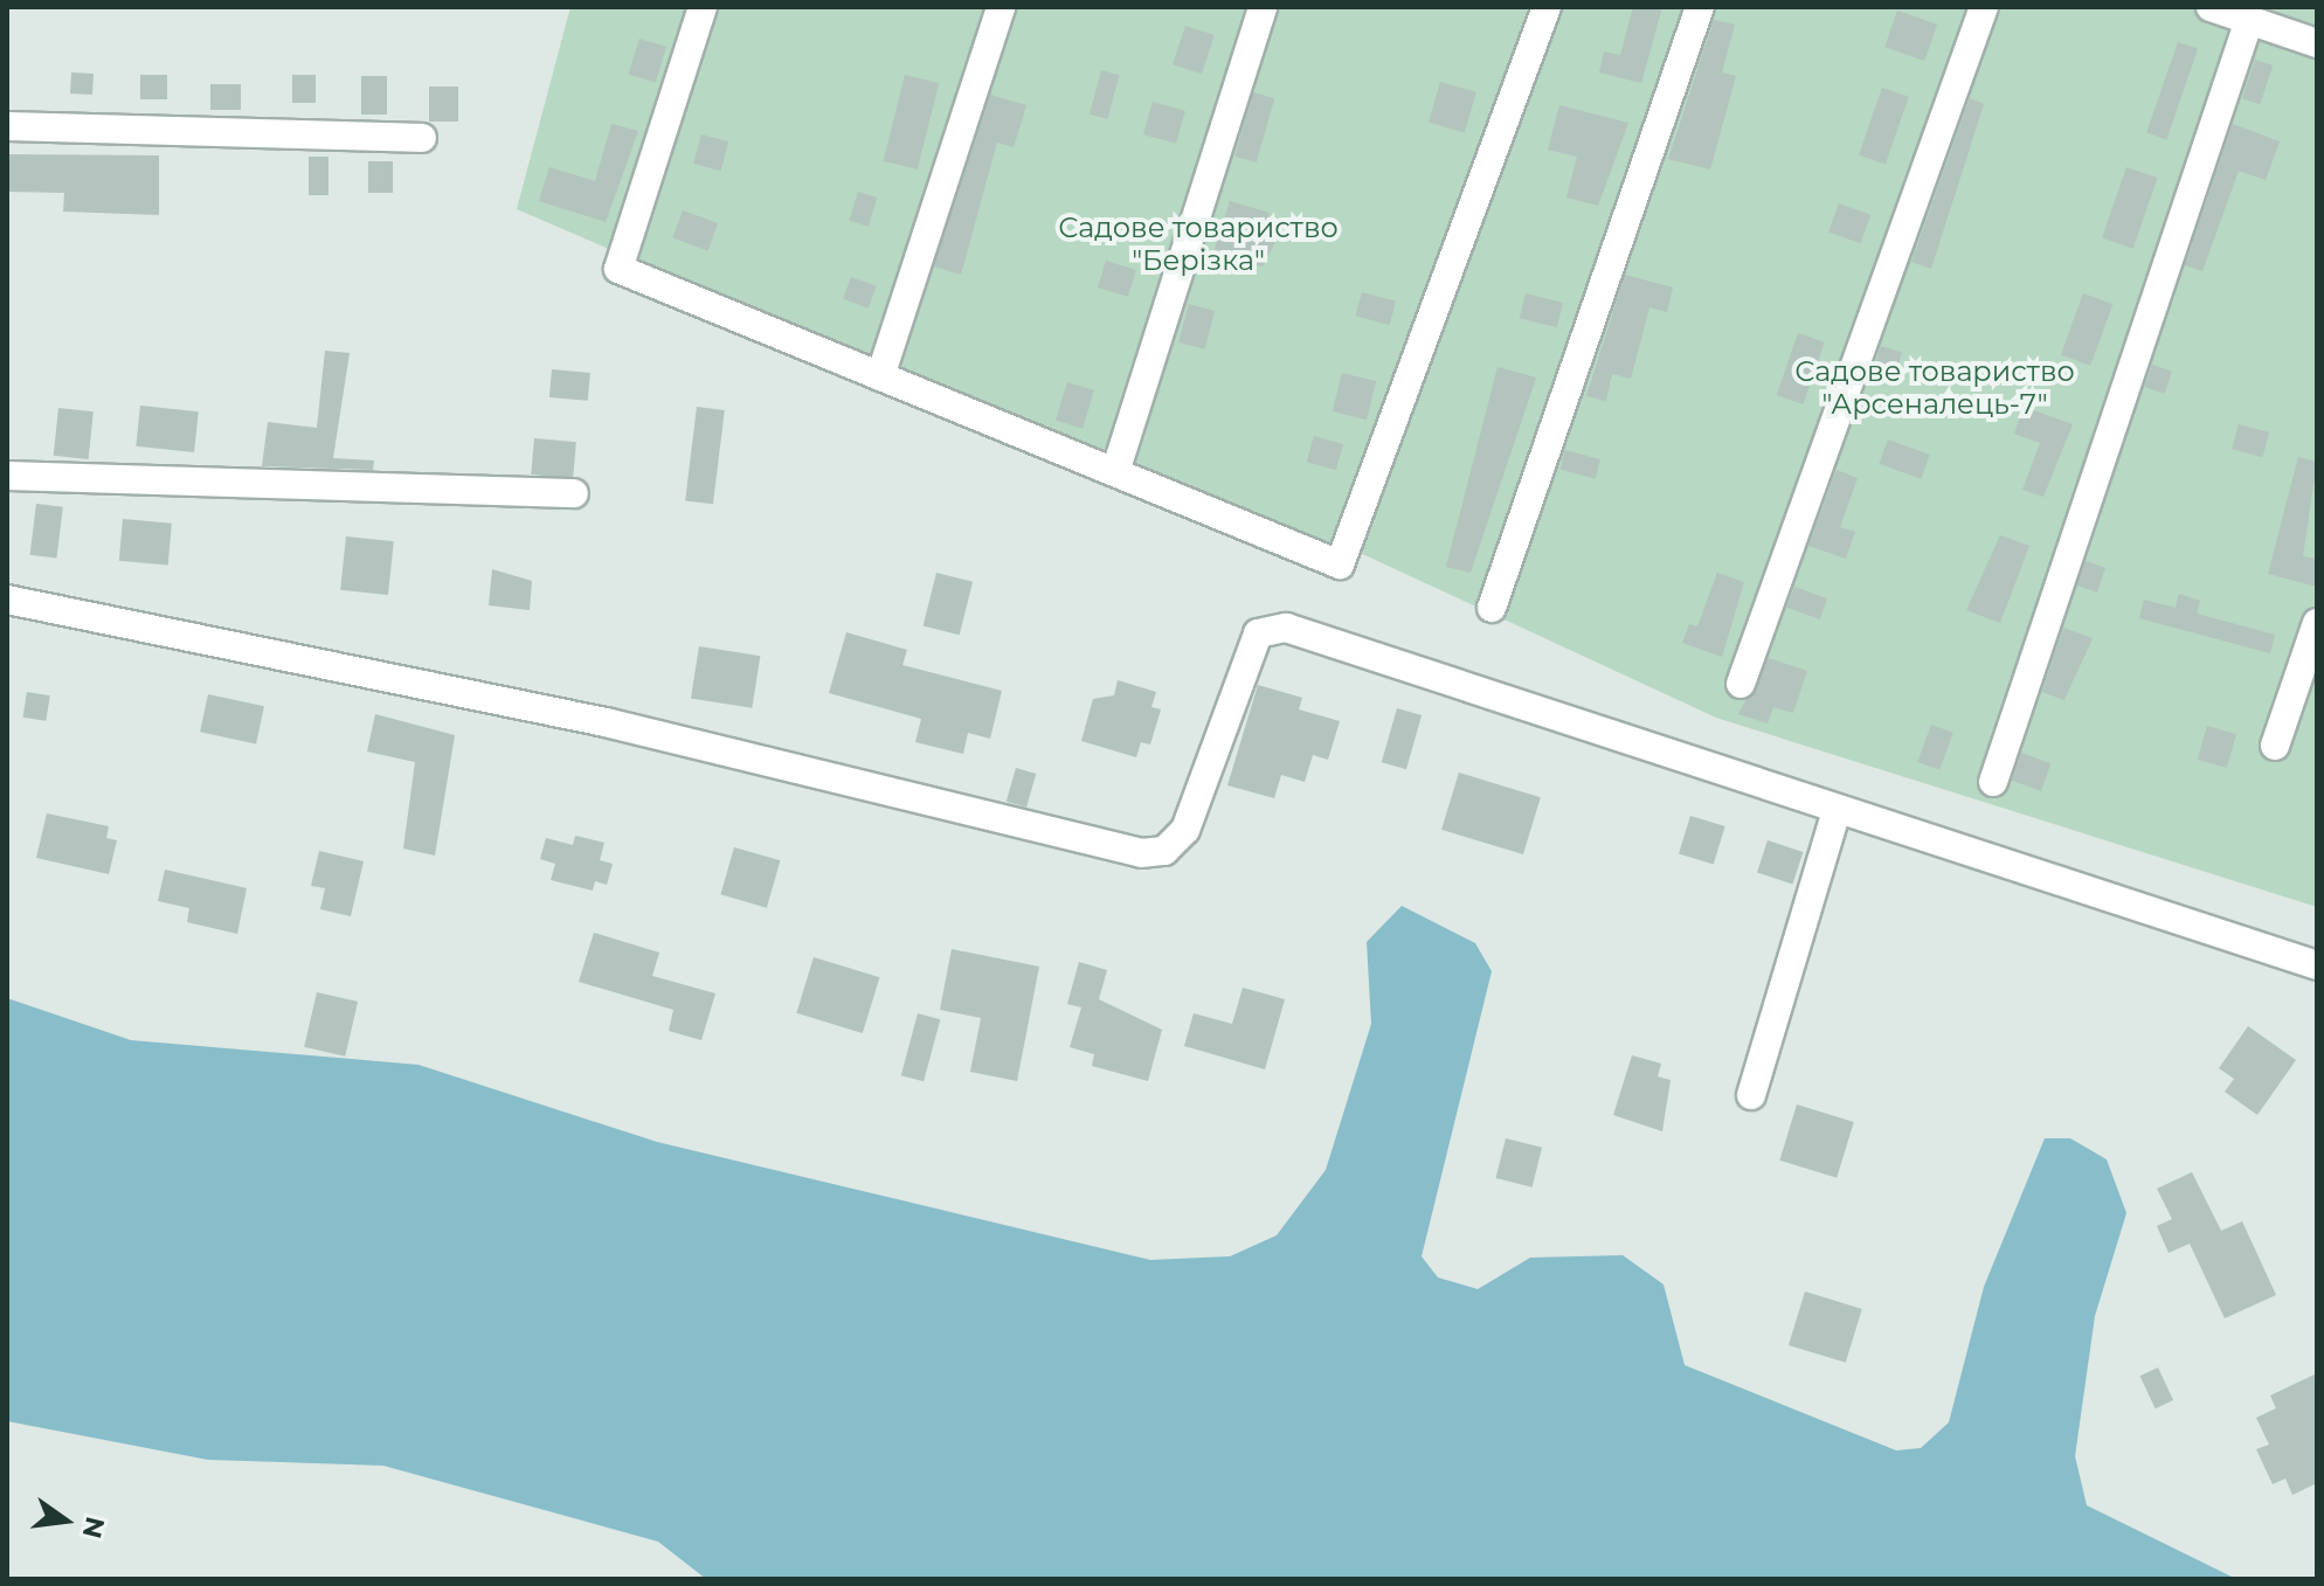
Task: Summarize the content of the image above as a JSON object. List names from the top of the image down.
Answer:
{
  "parks": ["Садове товариство \"Берізка\"", "Садове товариство \"Арсеналець-7\""],
  "north": "right"
}
